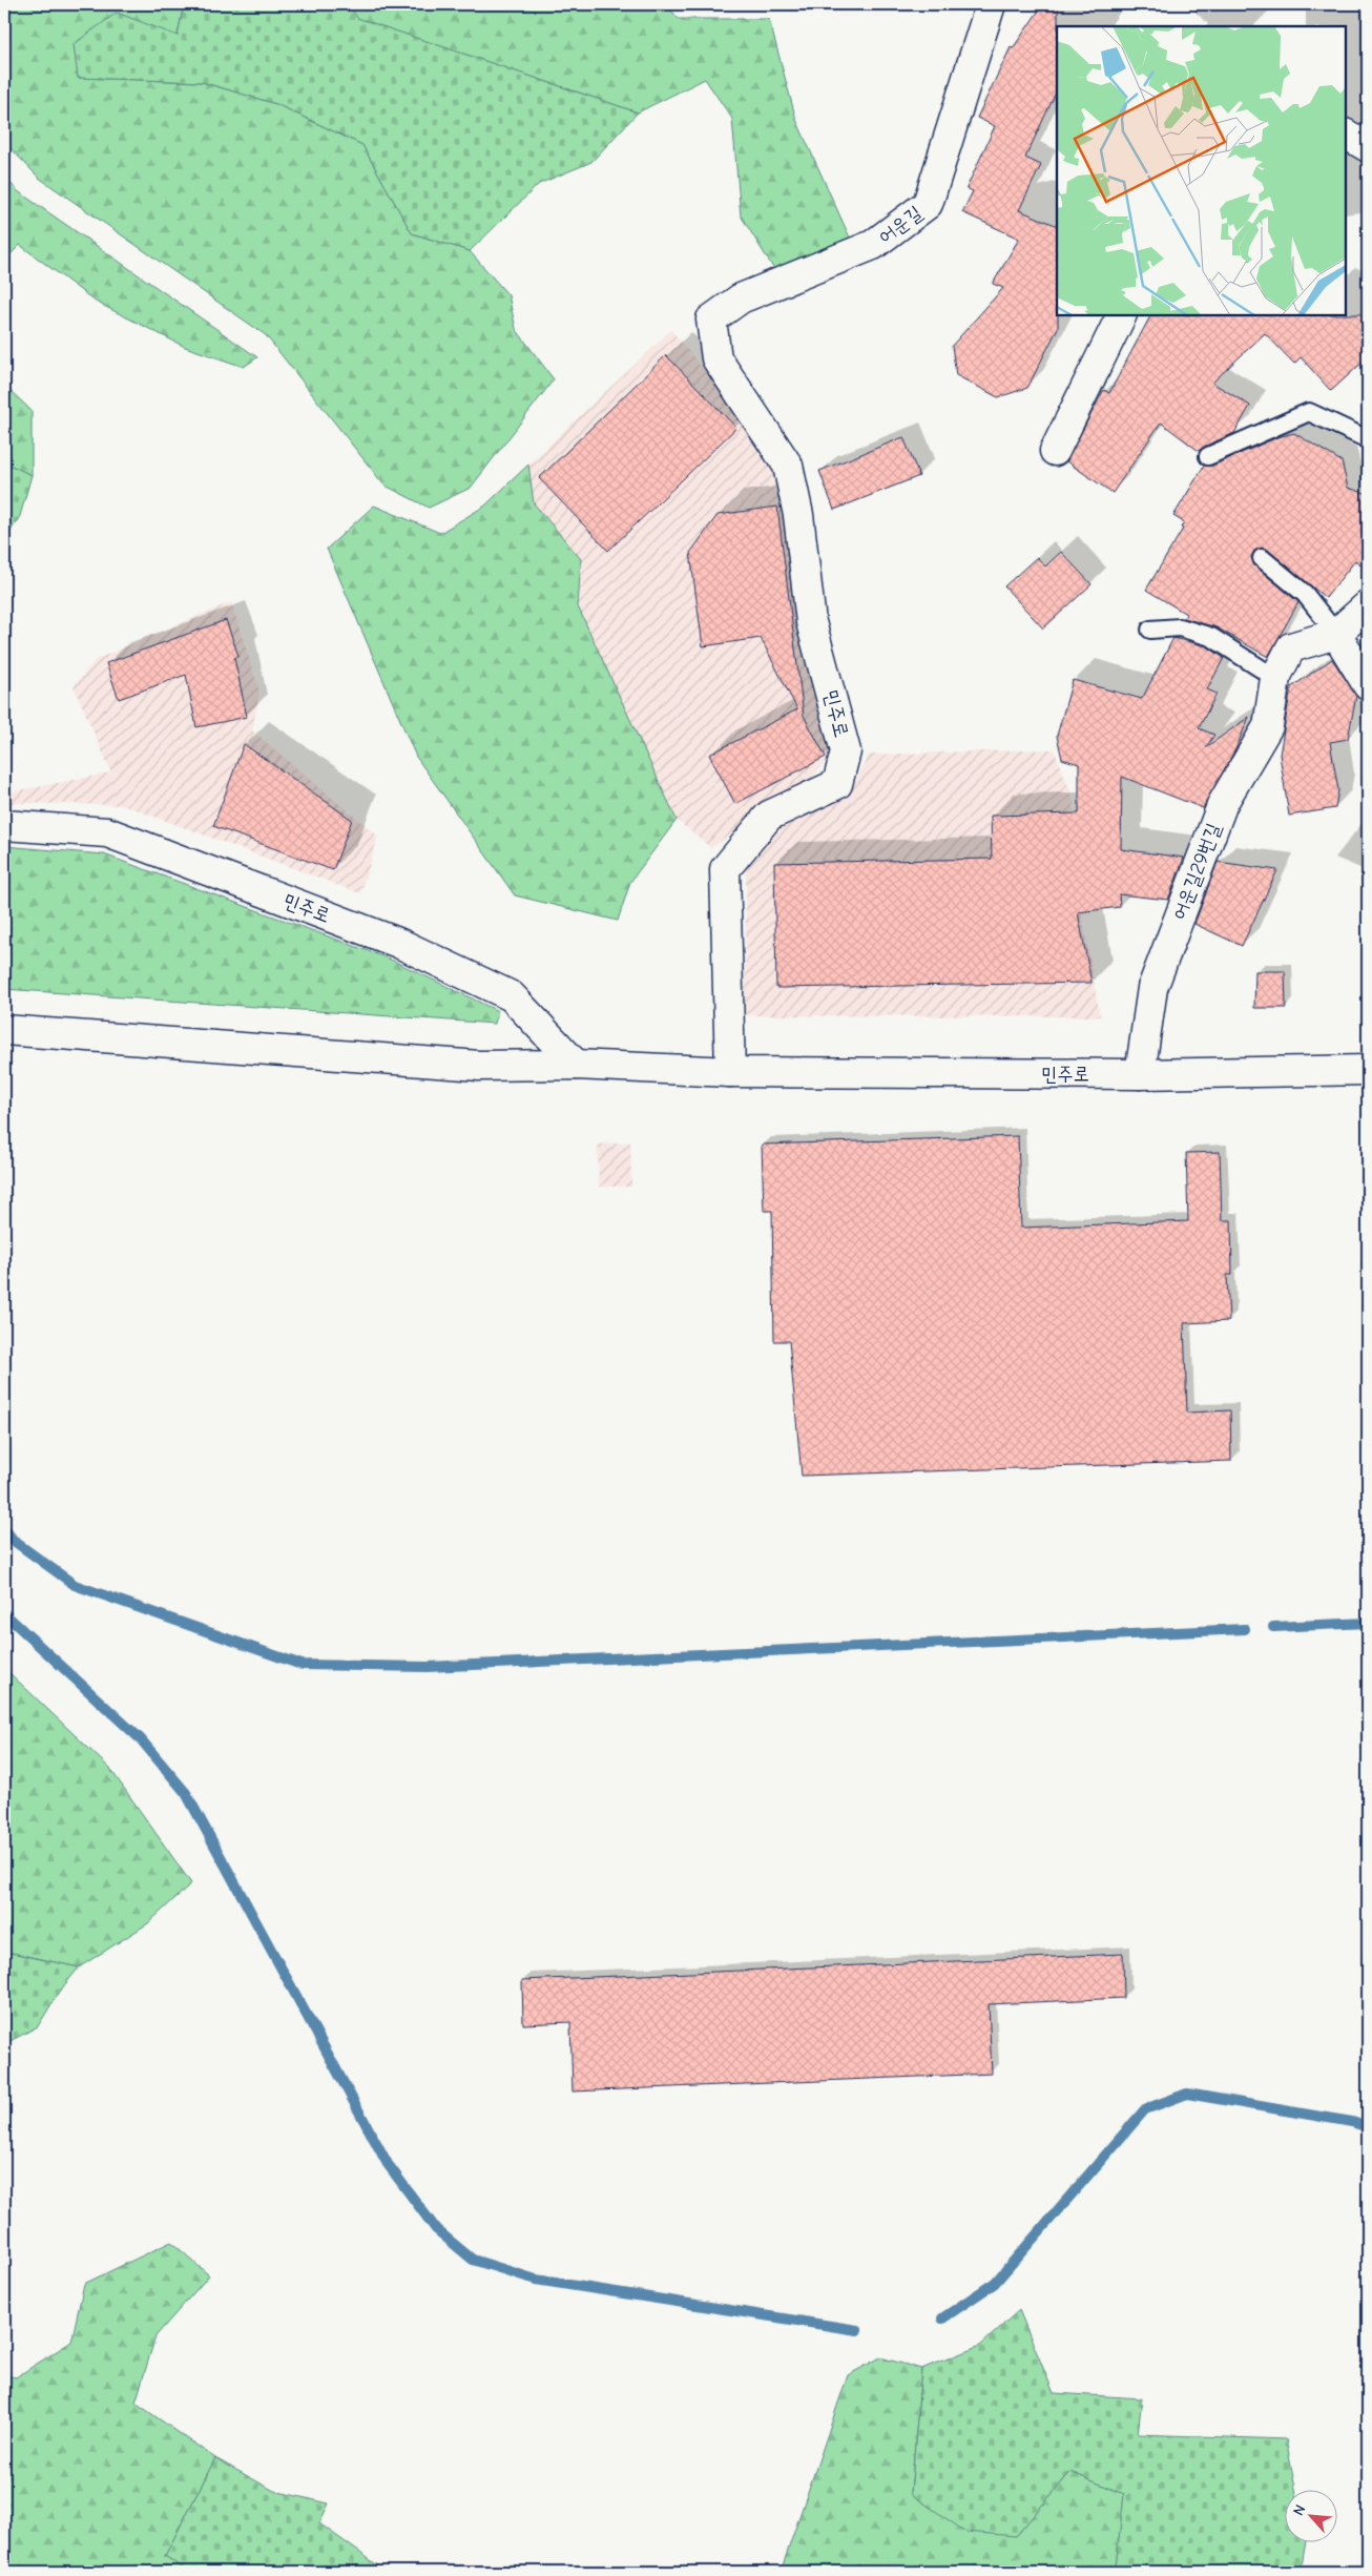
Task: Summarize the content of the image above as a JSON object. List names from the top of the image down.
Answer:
{
  "streets": {
    "street": ["어운길", "민주로", "어운길29번길"]
  },
  "crossings": [
    ["어운길", "민주로"],
    ["민주로", "어운길29번길"]
  ],
  "north": "top left"
}
